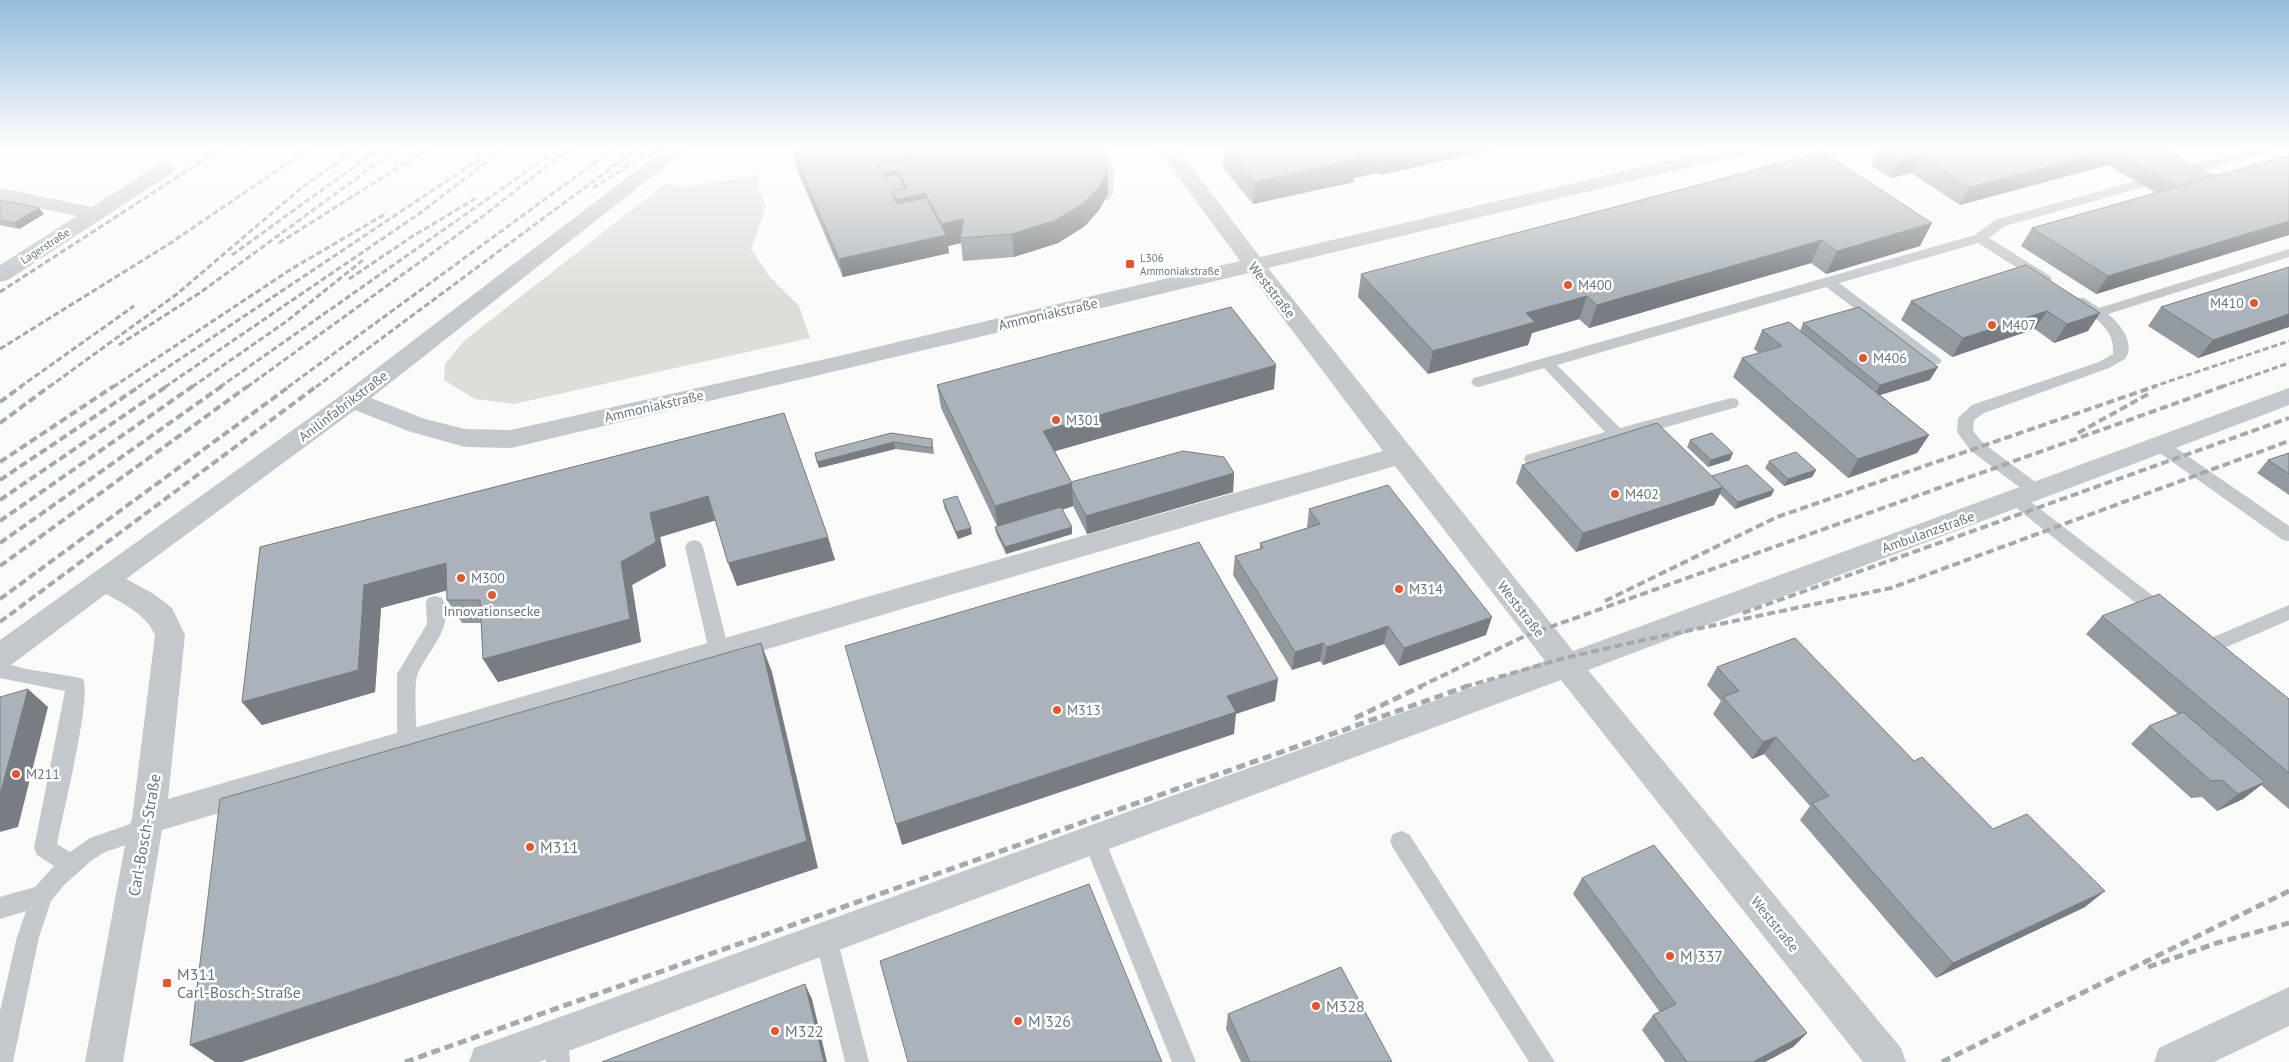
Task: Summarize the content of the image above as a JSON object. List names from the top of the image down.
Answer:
{
  "streets": {
    "street": [
      "Lagerstraße",
      "Weststraße",
      "Ammoniakstraße",
      "Anilinfabrikstraße",
      "Ambulanzstraße",
      "Carl-Bosch-Straße"
    ]
  },
  "crossings": [
    ["Weststraße", "Ammoniakstraße"],
    ["Weststraße", "Ambulanzstraße"],
    ["Ammoniakstraße", "Anilinfabrikstraße"],
    ["Anilinfabrikstraße", "Carl-Bosch-Straße"]
  ],
  "places": {
    "transit": ["L306 Ammoniakstraße", "M311 Carl-Bosch-Straße"],
    "other": [
      "M400",
      "M410",
      "M407",
      "M406",
      "M301",
      "M402",
      "M300",
      "M314",
      "Innovationsecke",
      "M313",
      "M211",
      "M311",
      "M 337",
      "M328",
      "M 326",
      "M322"
    ]
  }
}
